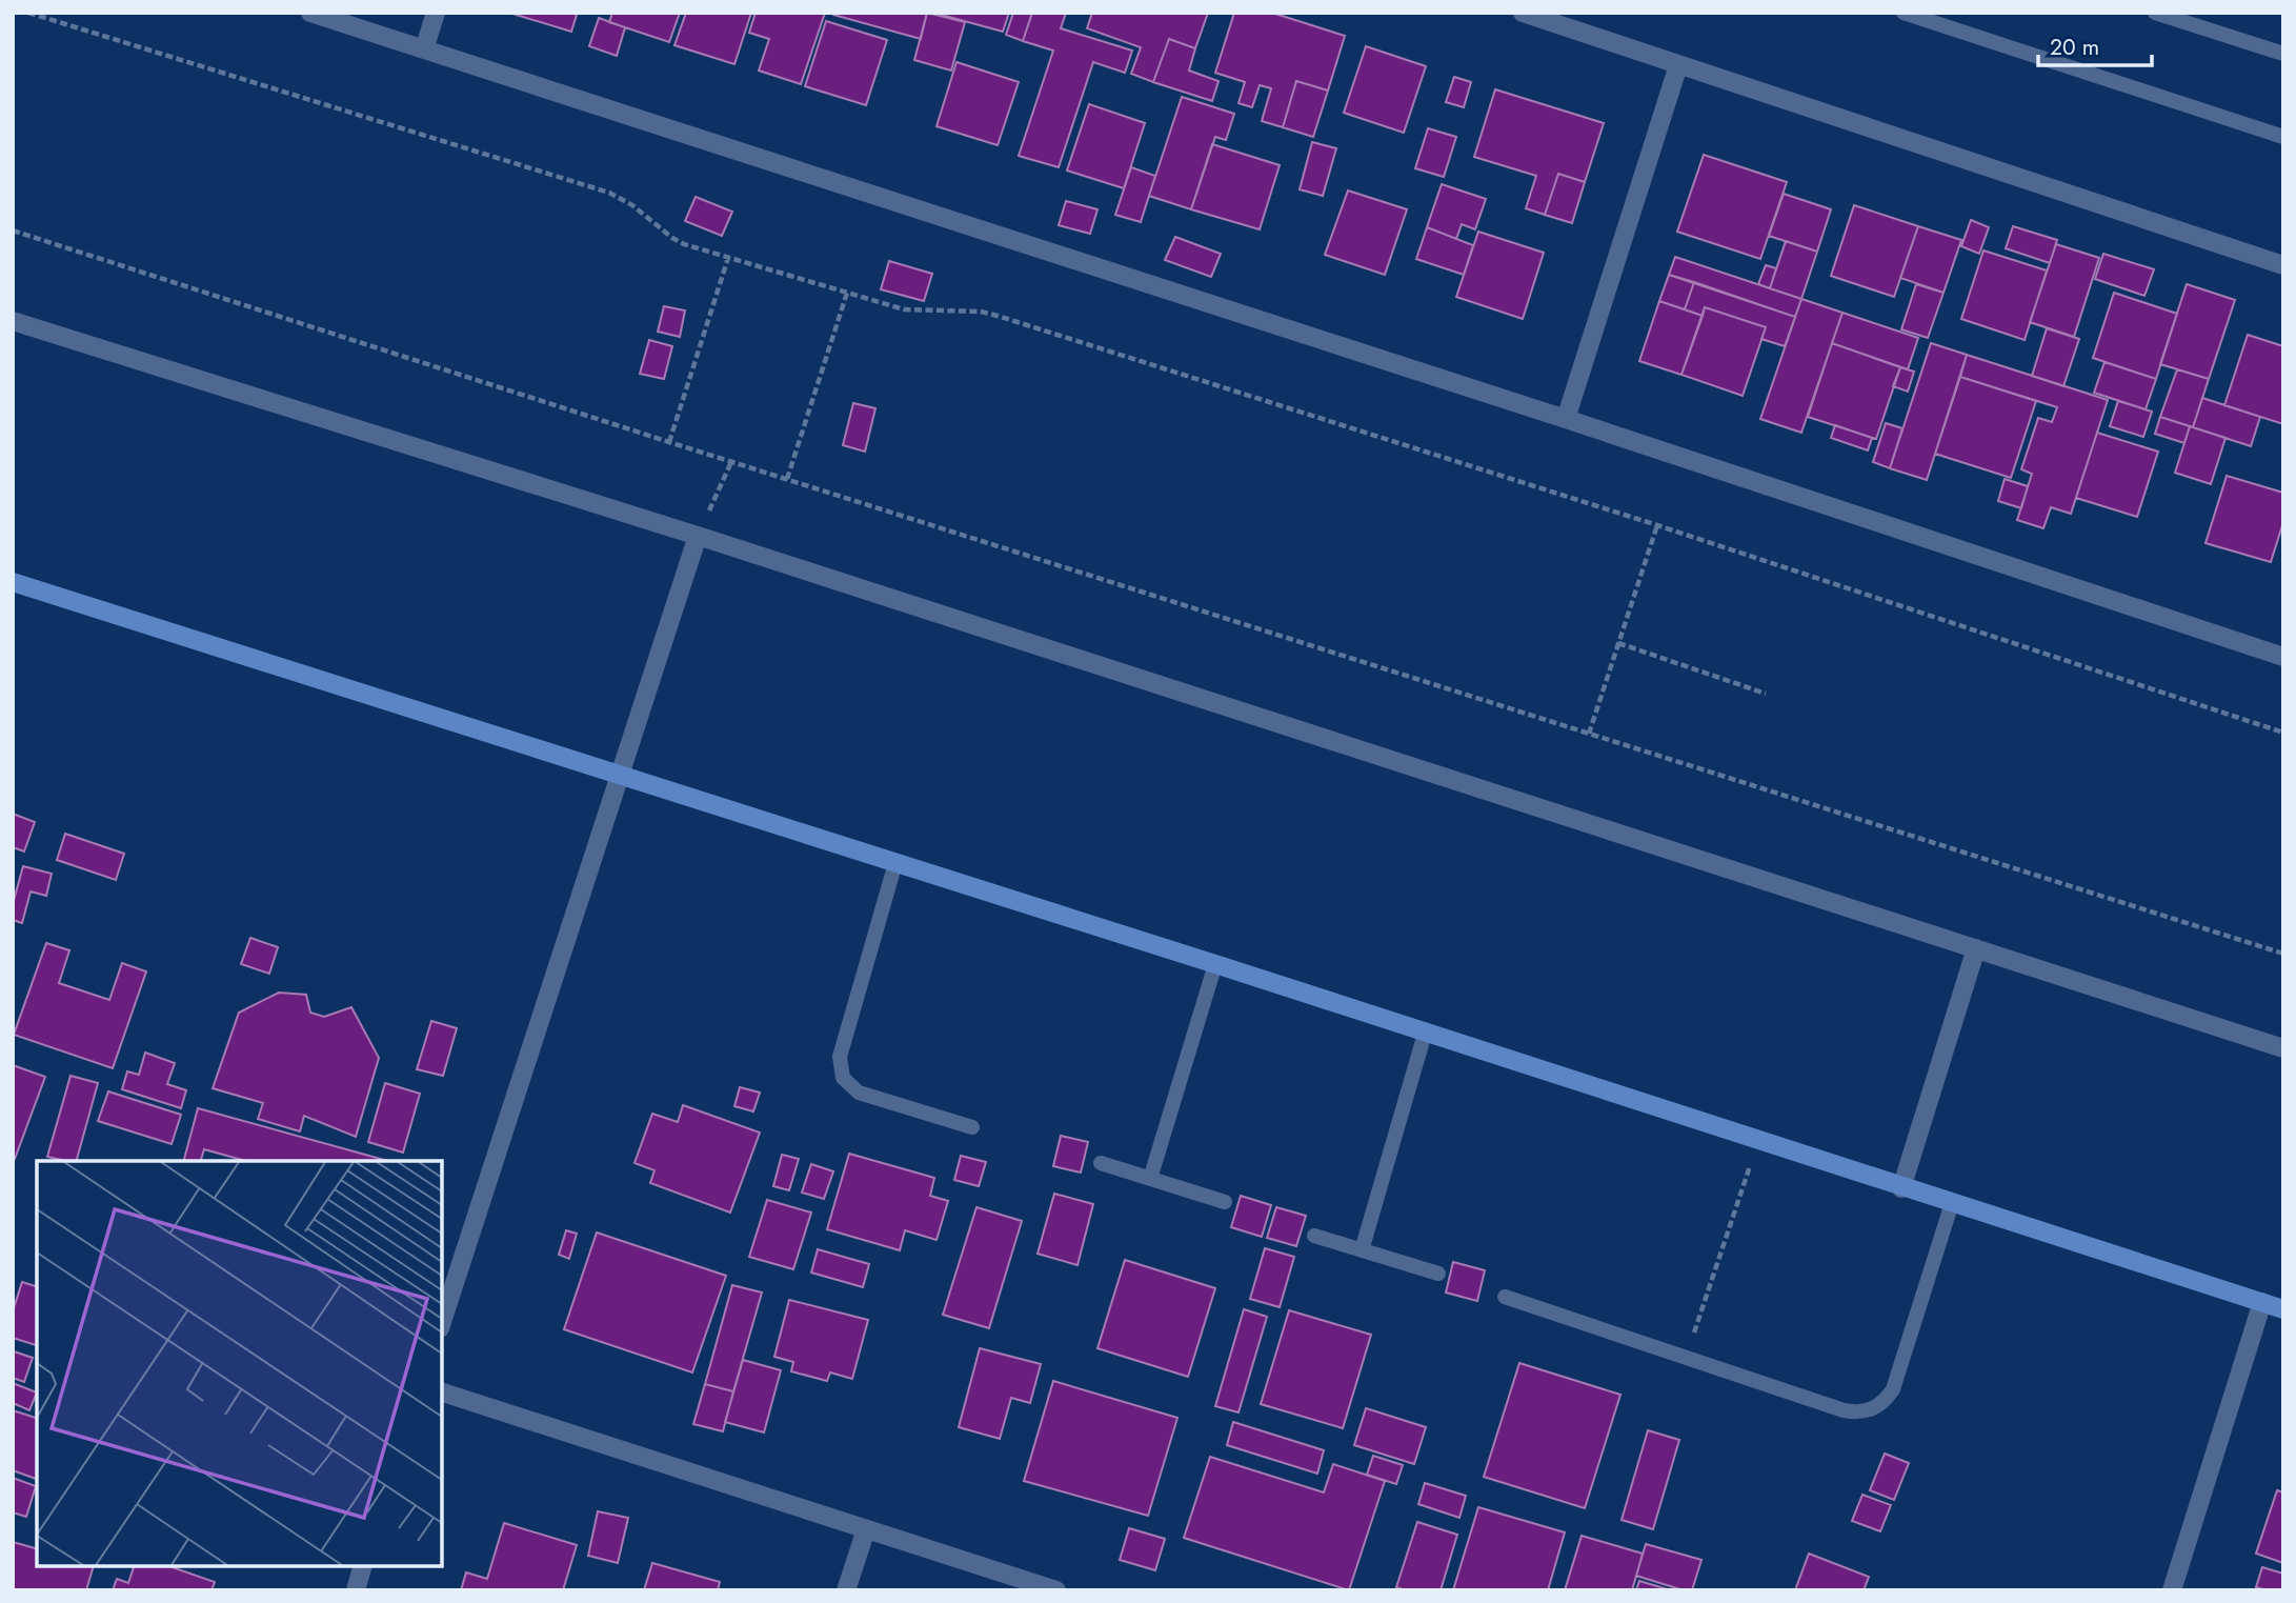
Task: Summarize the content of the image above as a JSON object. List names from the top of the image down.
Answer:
{
  "scale_bar": "20 m"
}
